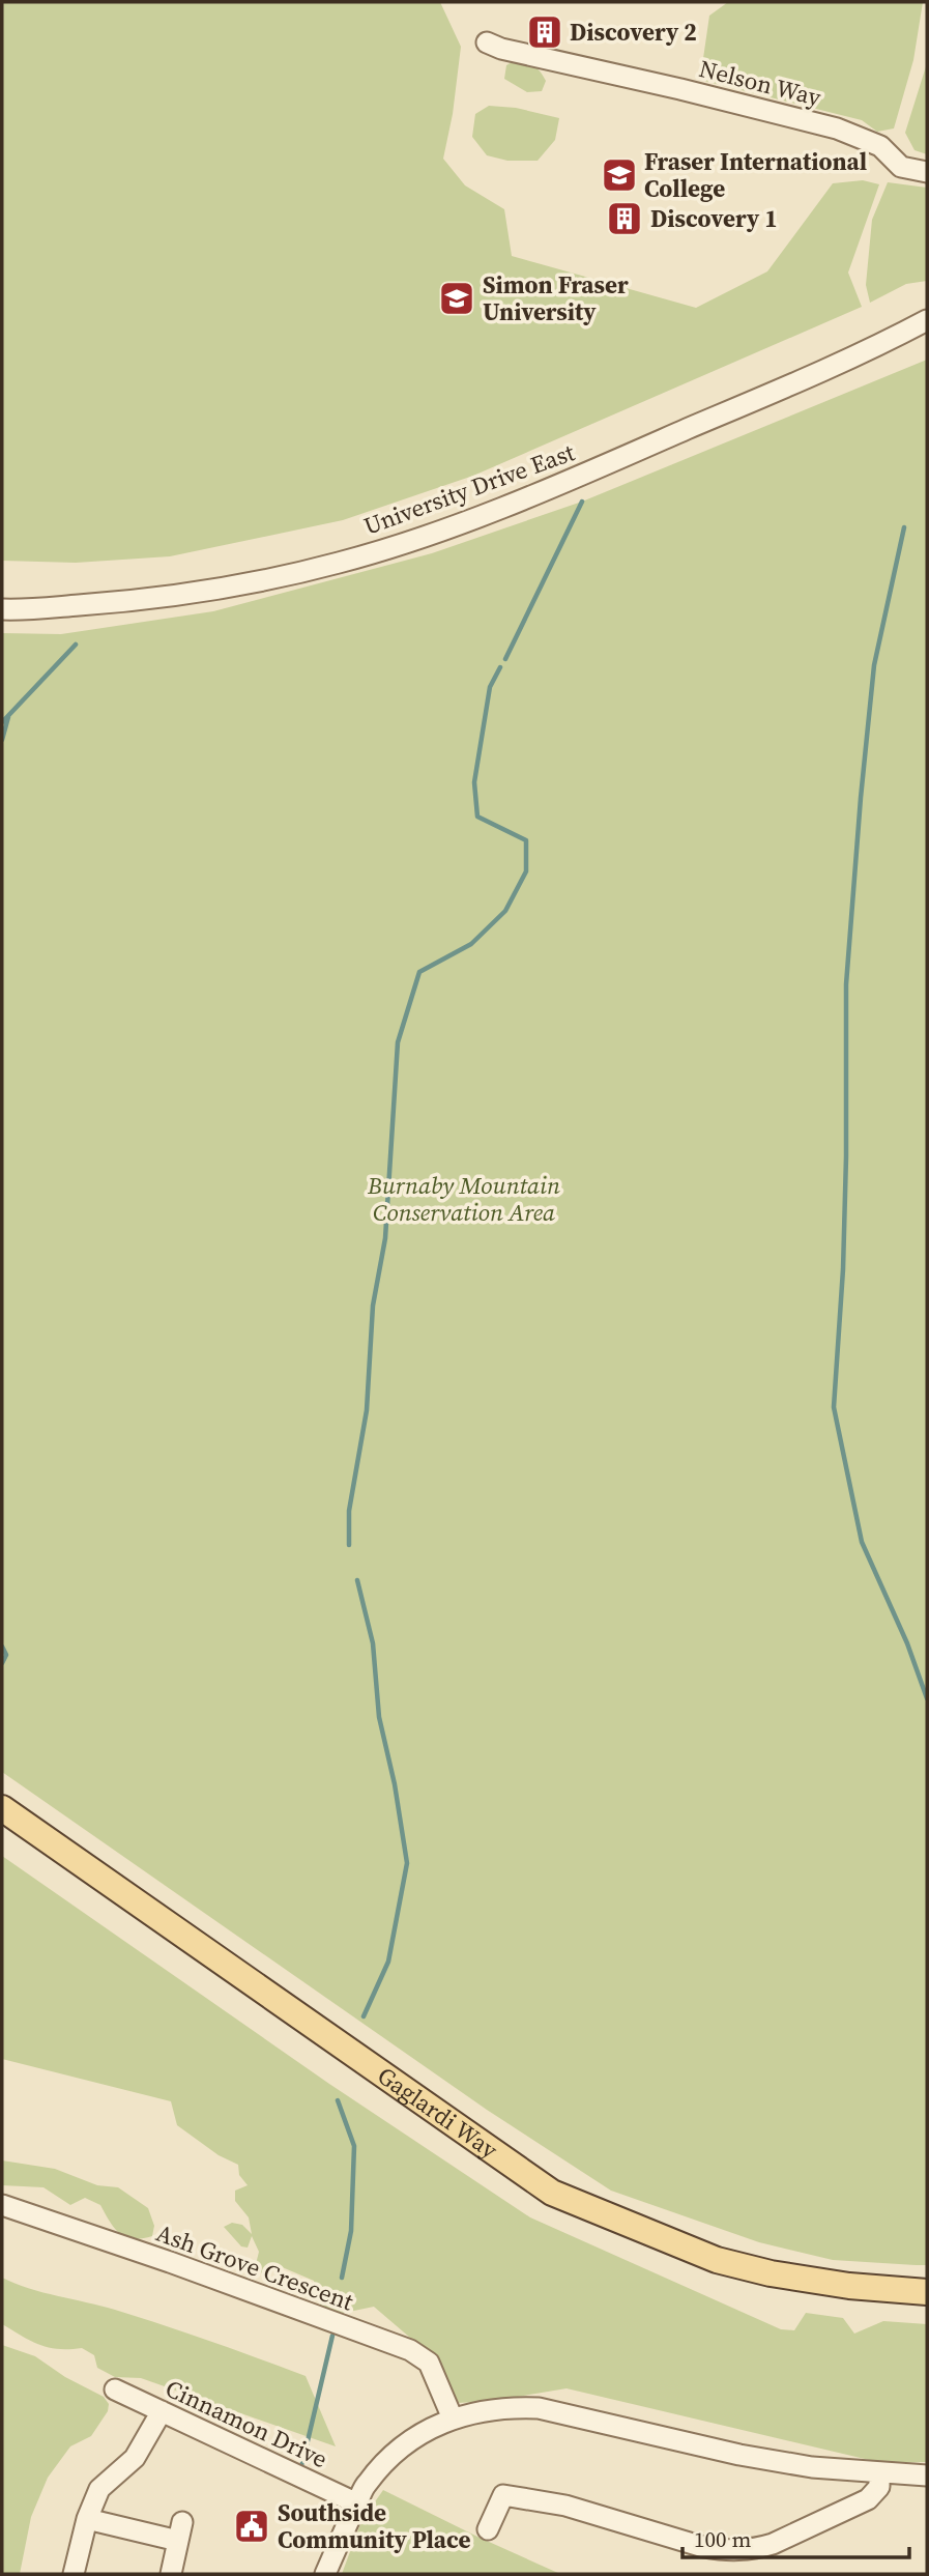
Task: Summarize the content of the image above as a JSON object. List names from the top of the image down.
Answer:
{
  "streets": {
    "main road": ["Gaglardi Way"],
    "street": [
      "Nelson Way",
      "University Drive East",
      "Ash Grove Crescent",
      "Cinnamon Drive"
    ]
  },
  "parks": ["Burnaby Mountain Conservation Area"],
  "places": {
    "building": ["Discovery 2", "Discovery 1"],
    "school or university": ["Fraser International College", "Simon Fraser University"],
    "public building": ["Southside Community Place"]
  },
  "scale_bar": "100 m"
}
